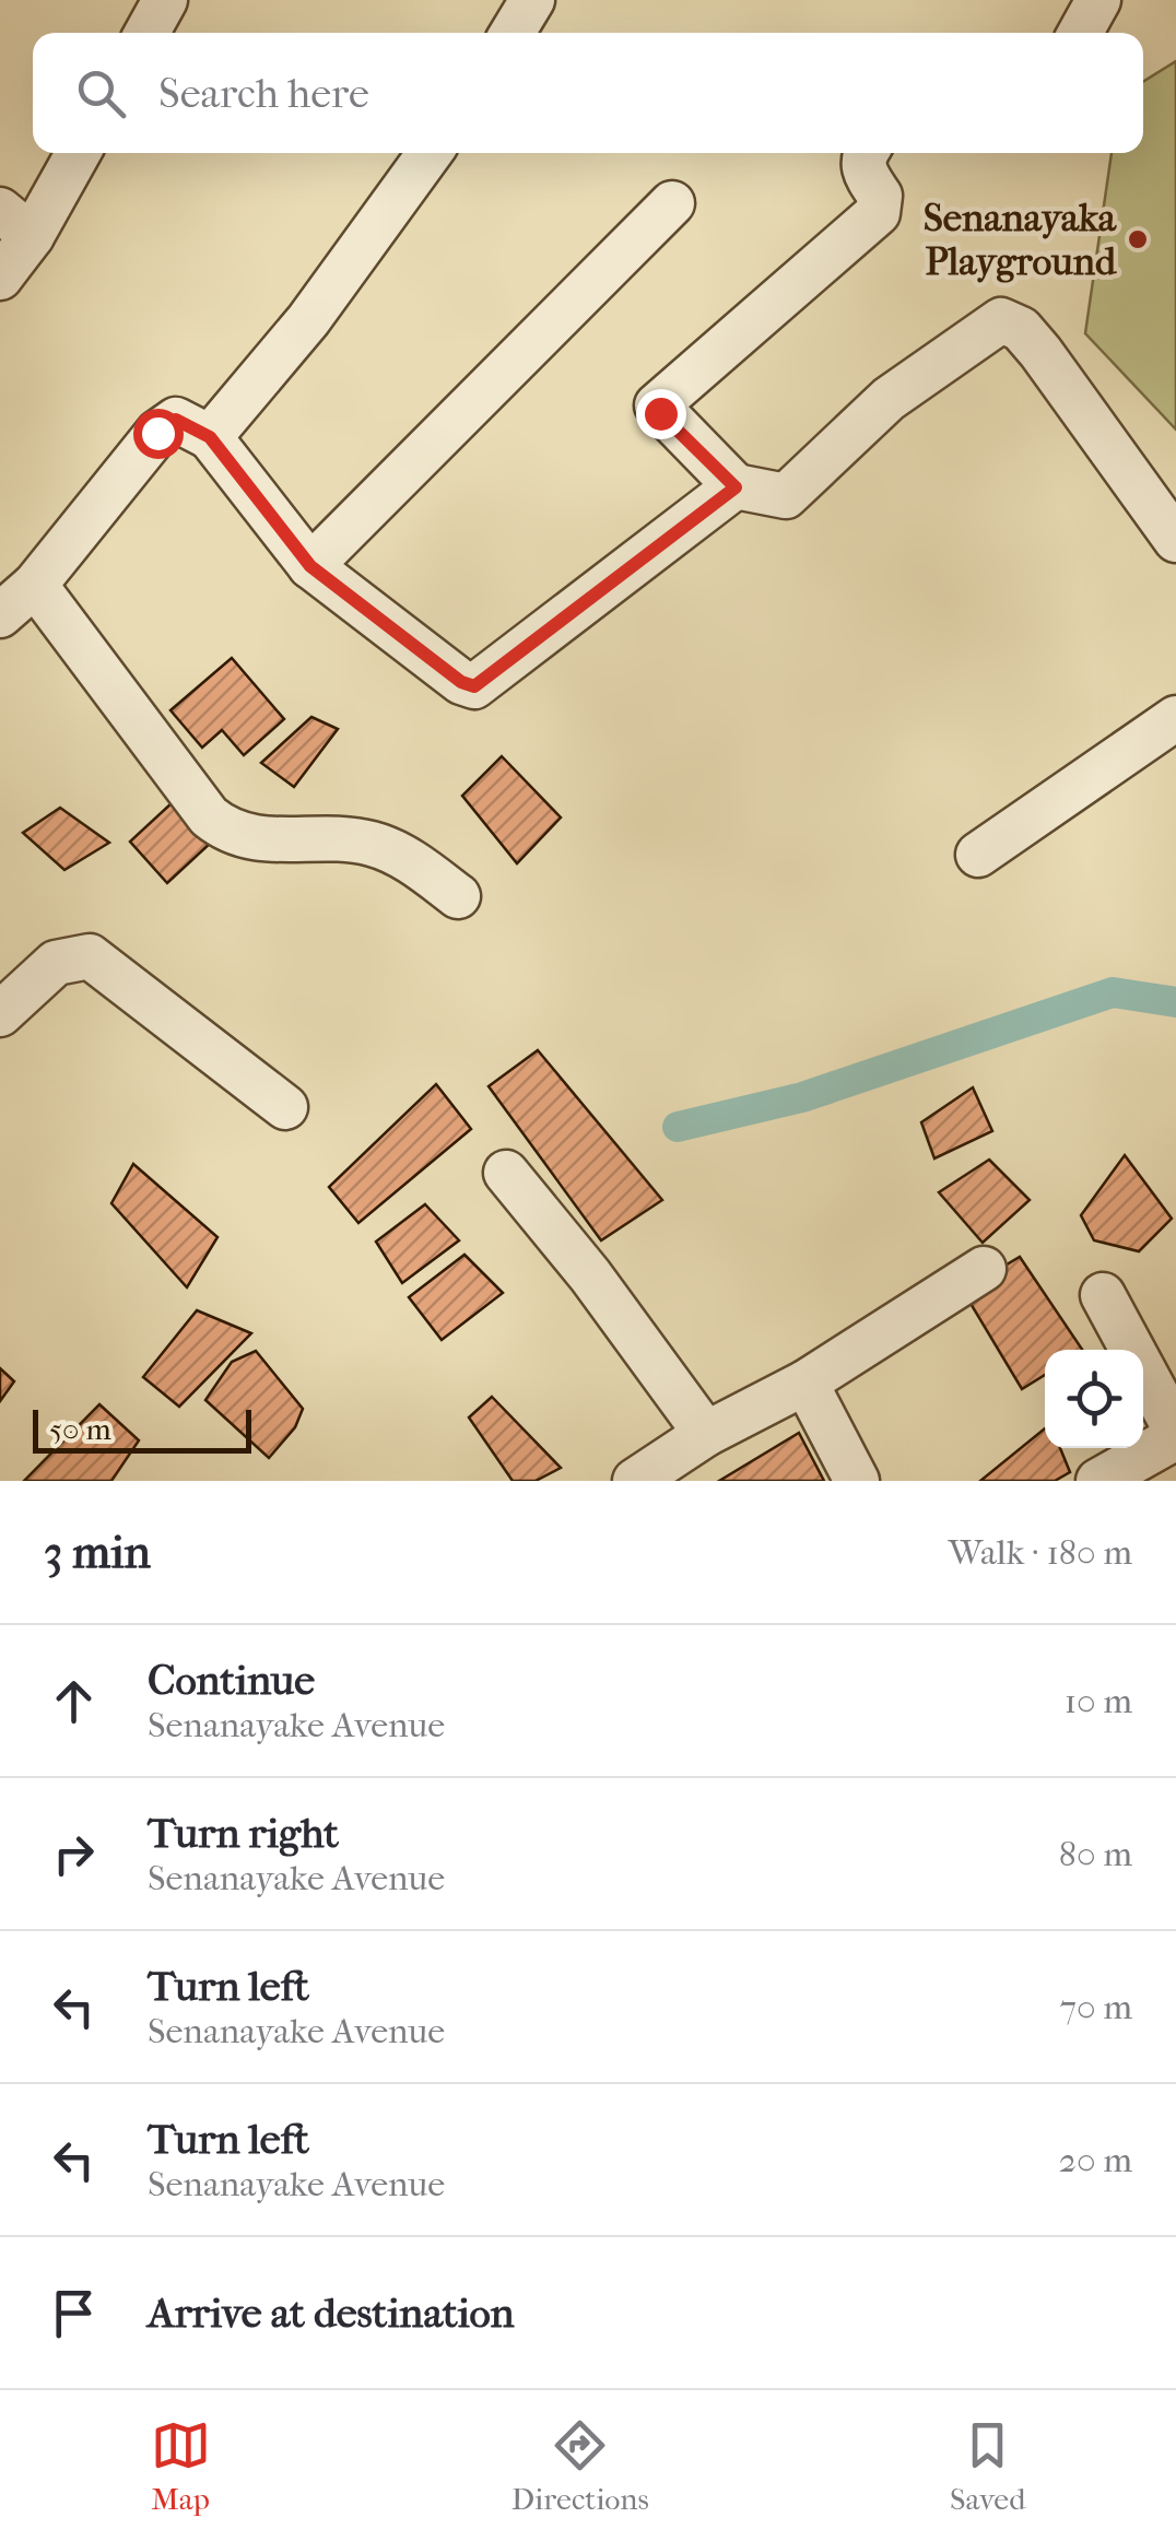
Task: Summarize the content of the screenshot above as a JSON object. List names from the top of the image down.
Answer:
{
  "places": ["Senanayaka Playground"],
  "scale_bar": "50 m",
  "page": {
    "search": "Search here",
    "scale": "50 m",
    "heading": ["3 min", "Walk · 180 m"],
    "list": [
      ["Continue", "Senanayake Avenue", "10 m"],
      ["Turn right", "Senanayake Avenue", "80 m"],
      ["Turn left", "Senanayake Avenue", "70 m"],
      ["Turn left", "Senanayake Avenue", "20 m"],
      "Arrive at destination"
    ],
    "nav": ["Map", "Directions", "Saved"]
  }
}
